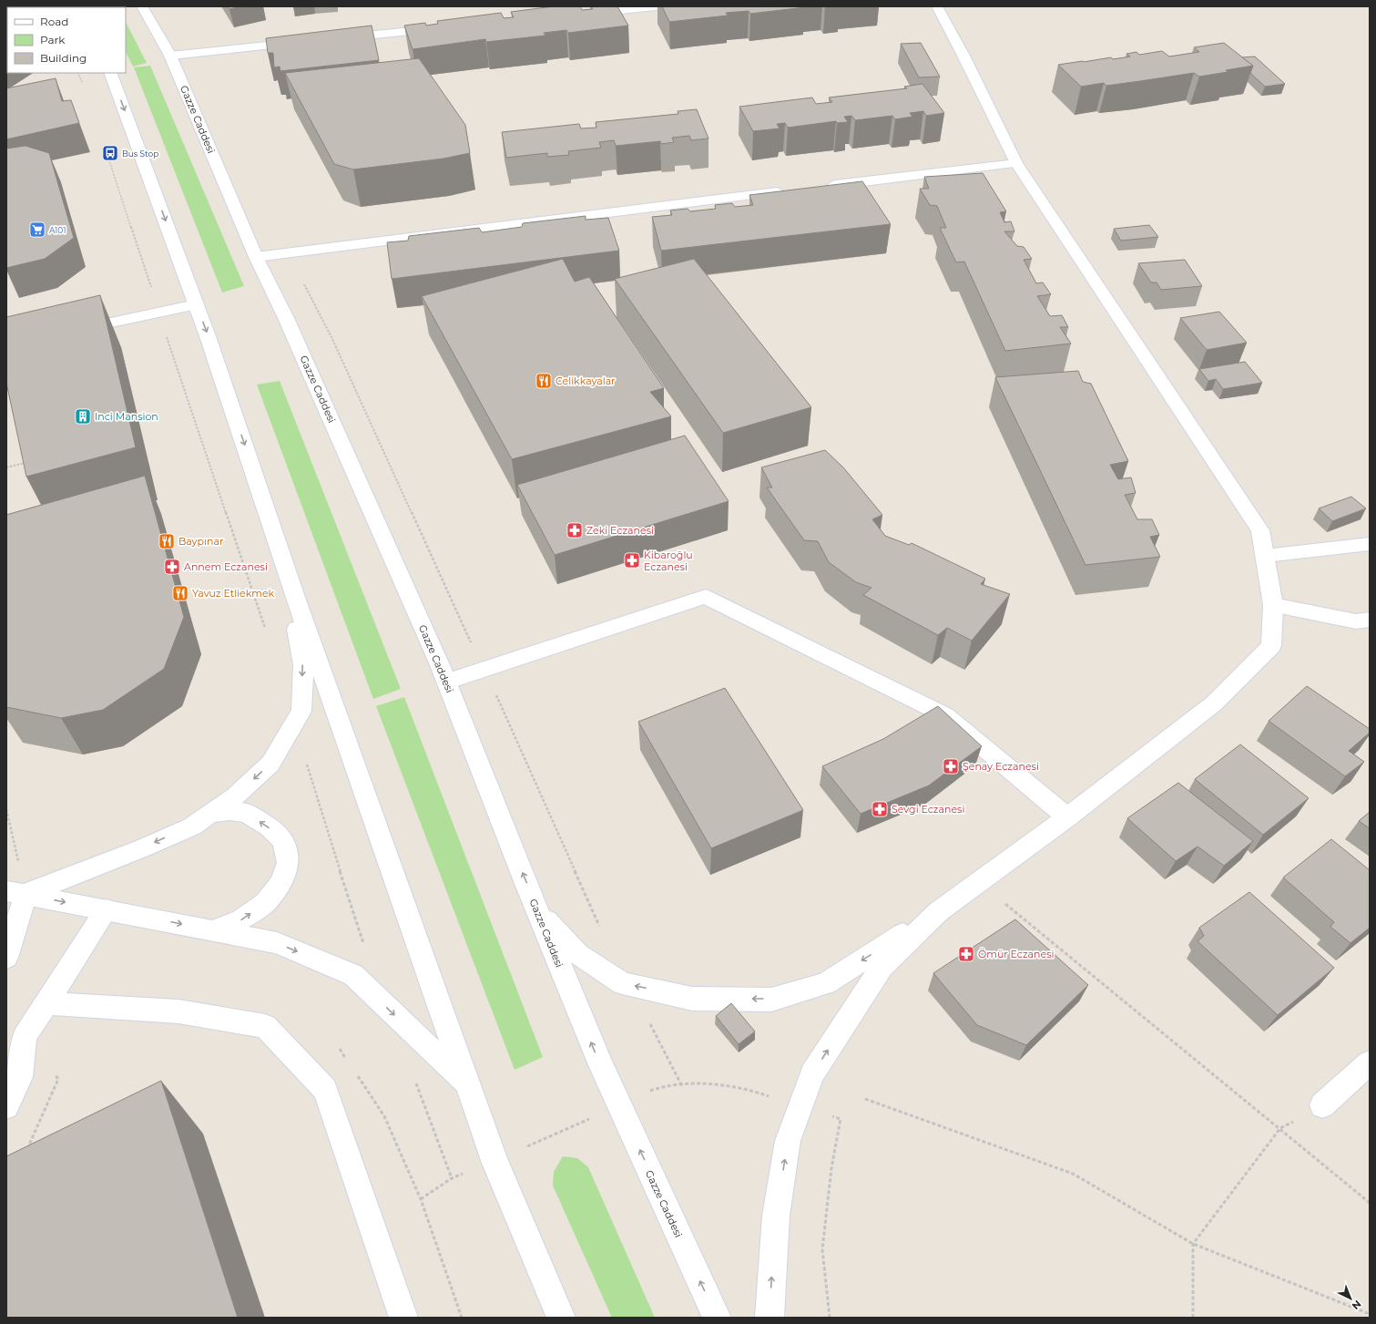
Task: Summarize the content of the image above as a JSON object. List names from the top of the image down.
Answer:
{
  "streets": {
    "main road": ["Gazze Caddesi"]
  },
  "places": {
    "bus stop": ["Bus Stop"],
    "supermarket": ["A101"],
    "restaurant": ["Celikkayalar", "Baypınar", "Yavuz Etliekmek"],
    "building": ["Inci Mansion"],
    "pharmacy": [
      "Zeki Eczanesi",
      "Kibaroğlu Eczanesi",
      "Annem Eczanesi",
      "Şenay Eczanesi",
      "Sevgi Eczanesi",
      "Ömür Eczanesi"
    ]
  },
  "legend": ["Road", "Park", "Building"],
  "north": "bottom right"
}
